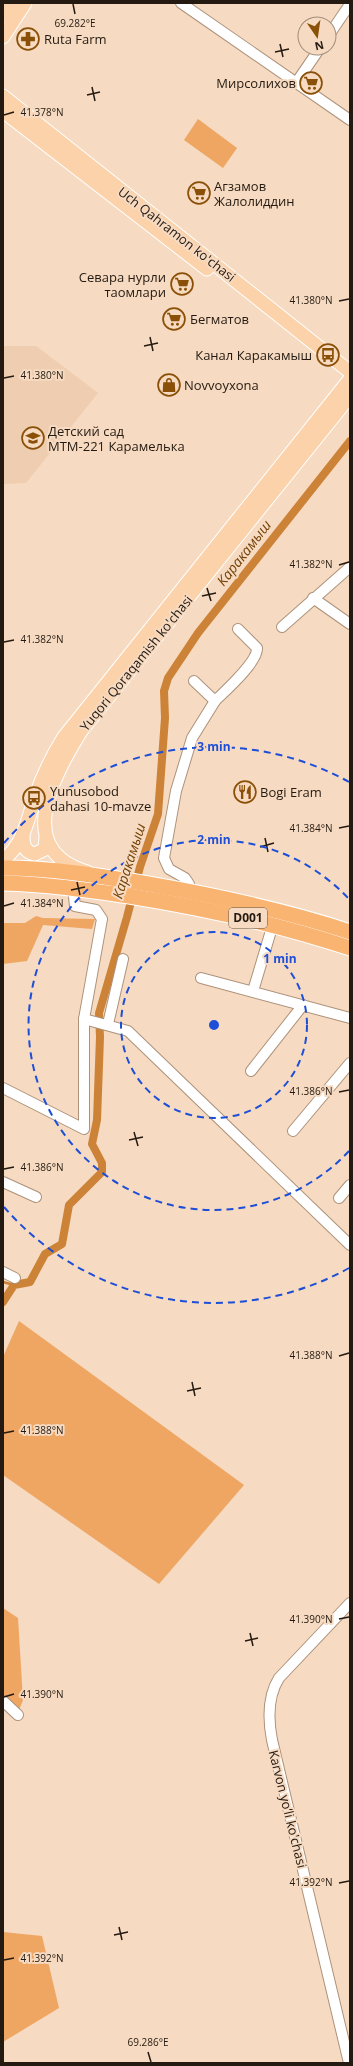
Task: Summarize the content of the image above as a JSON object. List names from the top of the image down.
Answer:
{
  "streets": {
    "highway": ["D001"],
    "main road": ["Uch Qahramon ko'chasi", "Yuqori Qoraqamish ko'chasi"],
    "street": ["Karvon yo‘li ko'chasi"]
  },
  "crossings": [
    ["Uch Qahramon ko'chasi", "Yuqori Qoraqamish ko'chasi"]
  ],
  "water": ["Каракамыш"],
  "places": {
    "pharmacy": ["Ruta Farm"],
    "supermarket": [
      "Мирсолихов",
      "Агзамов Жалолиддин",
      "Севара нурли таомлари",
      "Бегматов"
    ],
    "bus stop": ["Канал Каракамыш", "Yunusobod dahasi 10-mavze"],
    "shop": ["Novvoyxona"],
    "school or university": ["Детский сад МТМ-221 Карамелька"],
    "restaurant": ["Bogi Eram"]
  },
  "north": "bottom",
  "coordinates": [
    "69.282°E",
    "41.378°N",
    "41.380°N",
    "41.382°N",
    "41.384°N",
    "41.386°N",
    "41.388°N",
    "41.390°N",
    "41.392°N",
    "69.286°E"
  ],
  "rings": ["3 min", "2 min", "1 min"]
}
